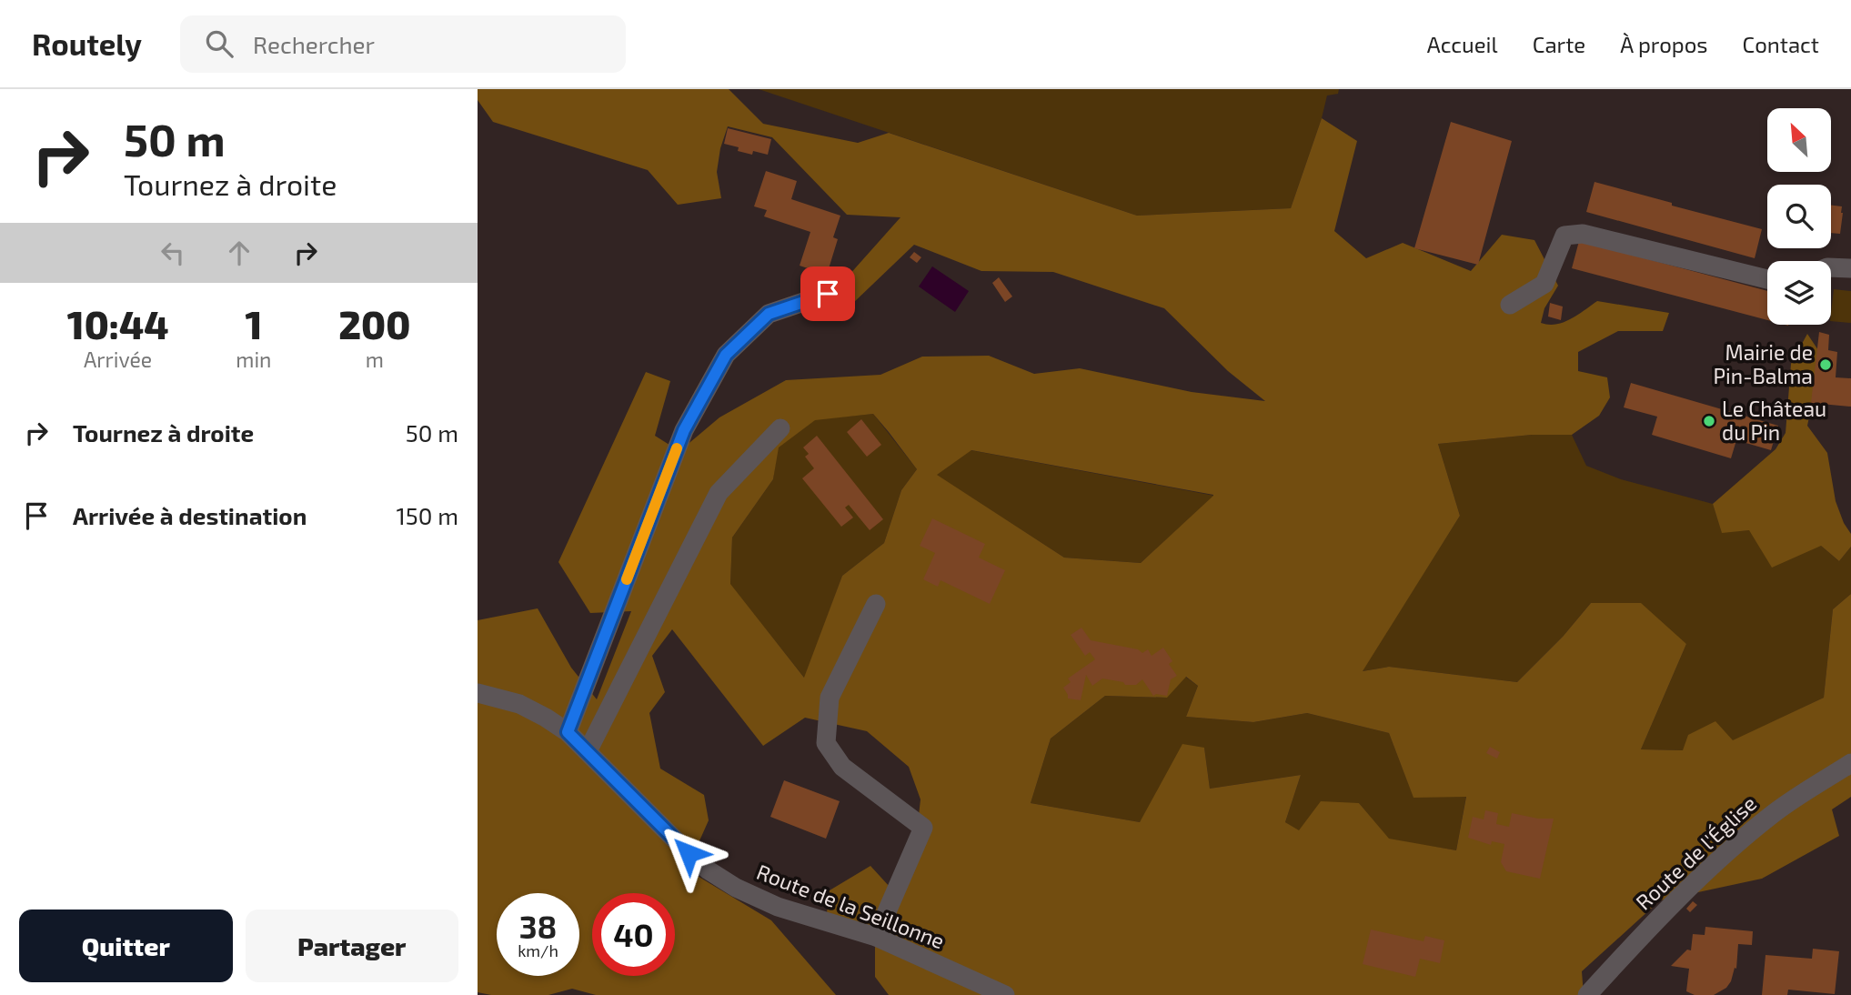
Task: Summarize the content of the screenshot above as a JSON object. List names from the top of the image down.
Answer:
{
  "streets": {
    "street": ["Route de l'Église", "Route de la Seillonne"]
  },
  "places": ["Mairie de Pin-Balma", "Le Château du Pin"],
  "north": "top left",
  "page": {
    "header": "Routely",
    "search": "Rechercher",
    "nav": [
      "Accueil",
      "Carte",
      "À propos",
      "Contact"
    ],
    "turn": ["50 m", "Tournez à droite"],
    "eta": [
      "10:44",
      "Arrivée",
      "1",
      "min",
      "200",
      "m"
    ],
    "list": [
      {
        "name": "Tournez à droite",
        "value": "50 m"
      },
      {
        "name": "Arrivée à destination",
        "value": "150 m"
      }
    ],
    "speed": "38 km/h",
    "limit": "40",
    "buttons": ["Quitter", "Partager"]
  }
}
